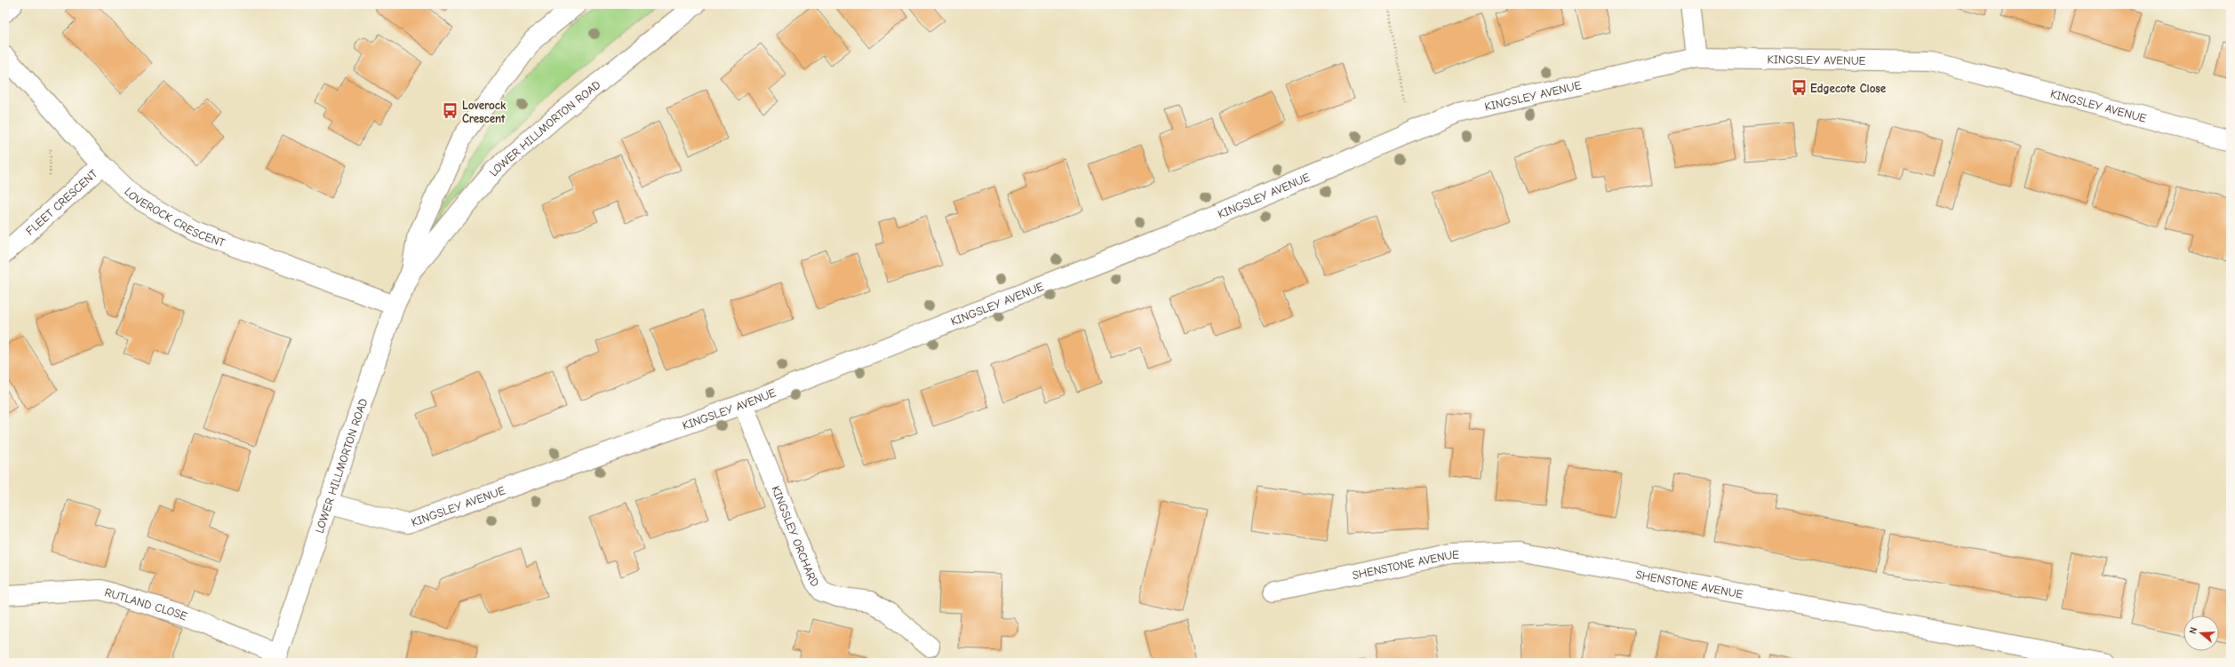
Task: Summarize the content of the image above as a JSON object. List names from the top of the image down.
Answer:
{
  "streets": {
    "street": [
      "KINGSLEY AVENUE",
      "LOWER HILLMORTON ROAD",
      "FLEET CRESCENT",
      "LOVEROCK CRESCENT",
      "KINGSLEY ORCHARD",
      "SHENSTONE AVENUE",
      "RUTLAND CLOSE"
    ]
  },
  "crossings": [
    ["KINGSLEY AVENUE", "LOWER HILLMORTON ROAD"],
    ["KINGSLEY AVENUE", "KINGSLEY ORCHARD"],
    ["LOWER HILLMORTON ROAD", "LOVEROCK CRESCENT"],
    ["LOWER HILLMORTON ROAD", "RUTLAND CLOSE"],
    ["FLEET CRESCENT", "LOVEROCK CRESCENT"]
  ],
  "places": {
    "bus stop": ["Edgecote Close", "Loverock Crescent"]
  },
  "north": "left"
}
